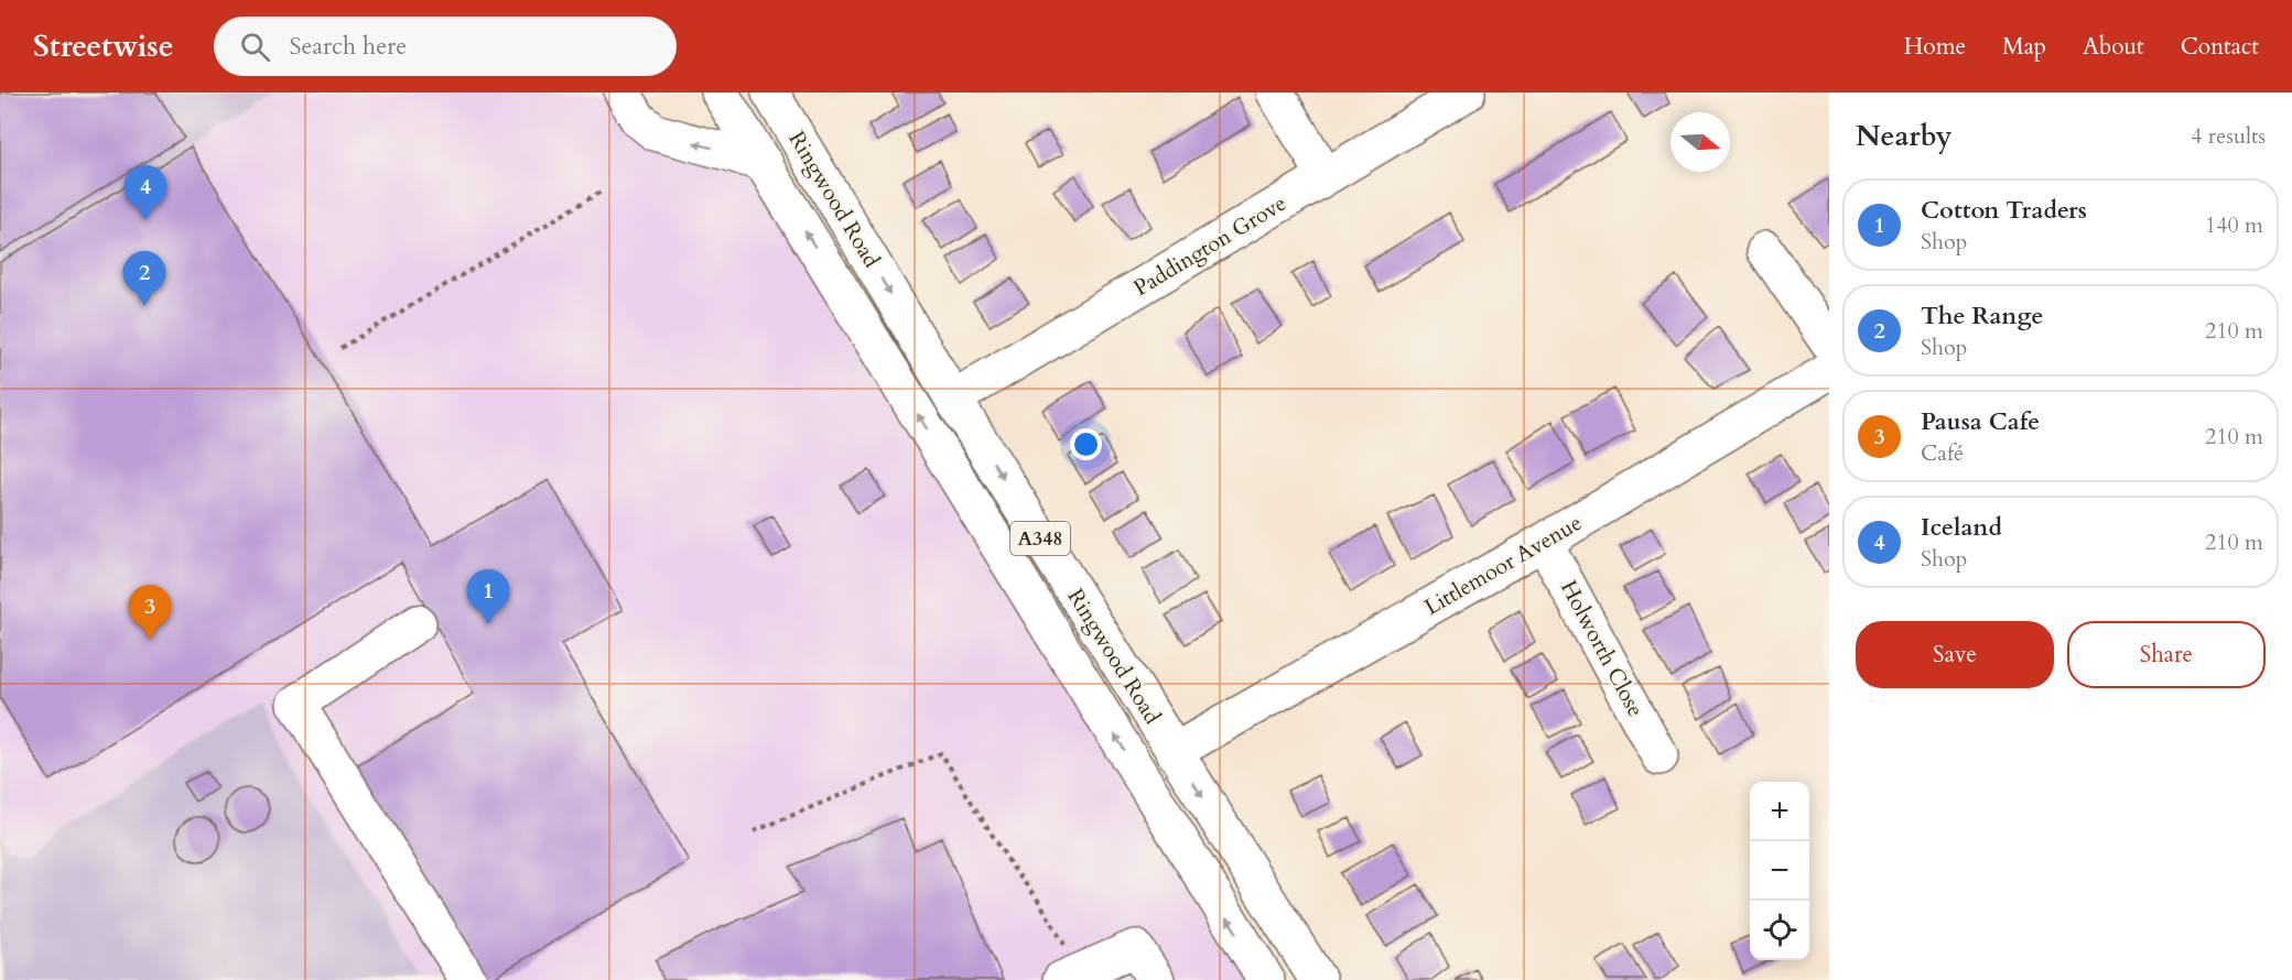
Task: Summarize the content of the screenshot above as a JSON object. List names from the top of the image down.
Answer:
{
  "streets": {
    "main road": [
      "Ringwood Road",
      "Paddington Grove",
      "A348",
      "Littlemoor Avenue",
      "Holworth Close"
    ]
  },
  "crossings": [
    ["Ringwood Road", "Paddington Grove"],
    ["Ringwood Road", "Littlemoor Avenue"],
    ["Littlemoor Avenue", "Holworth Close"]
  ],
  "north": "right",
  "page": {
    "header": "Streetwise",
    "search": "Search here",
    "nav": [
      "Home",
      "Map",
      "About",
      "Contact"
    ],
    "heading": ["Nearby", "4 results"],
    "pins": [
      "4",
      "2",
      "1",
      "3"
    ],
    "list": [
      {
        "mark": "1",
        "name": "Cotton Traders",
        "note": "Shop",
        "value": "140 m"
      },
      {
        "mark": "2",
        "name": "The Range",
        "note": "Shop",
        "value": "210 m"
      },
      {
        "mark": "3",
        "name": "Pausa Cafe",
        "note": "Café",
        "value": "210 m"
      },
      {
        "mark": "4",
        "name": "Iceland",
        "note": "Shop",
        "value": "210 m"
      }
    ],
    "buttons": ["Save", "Share"],
    "map_buttons": ["+", "−"]
  }
}
